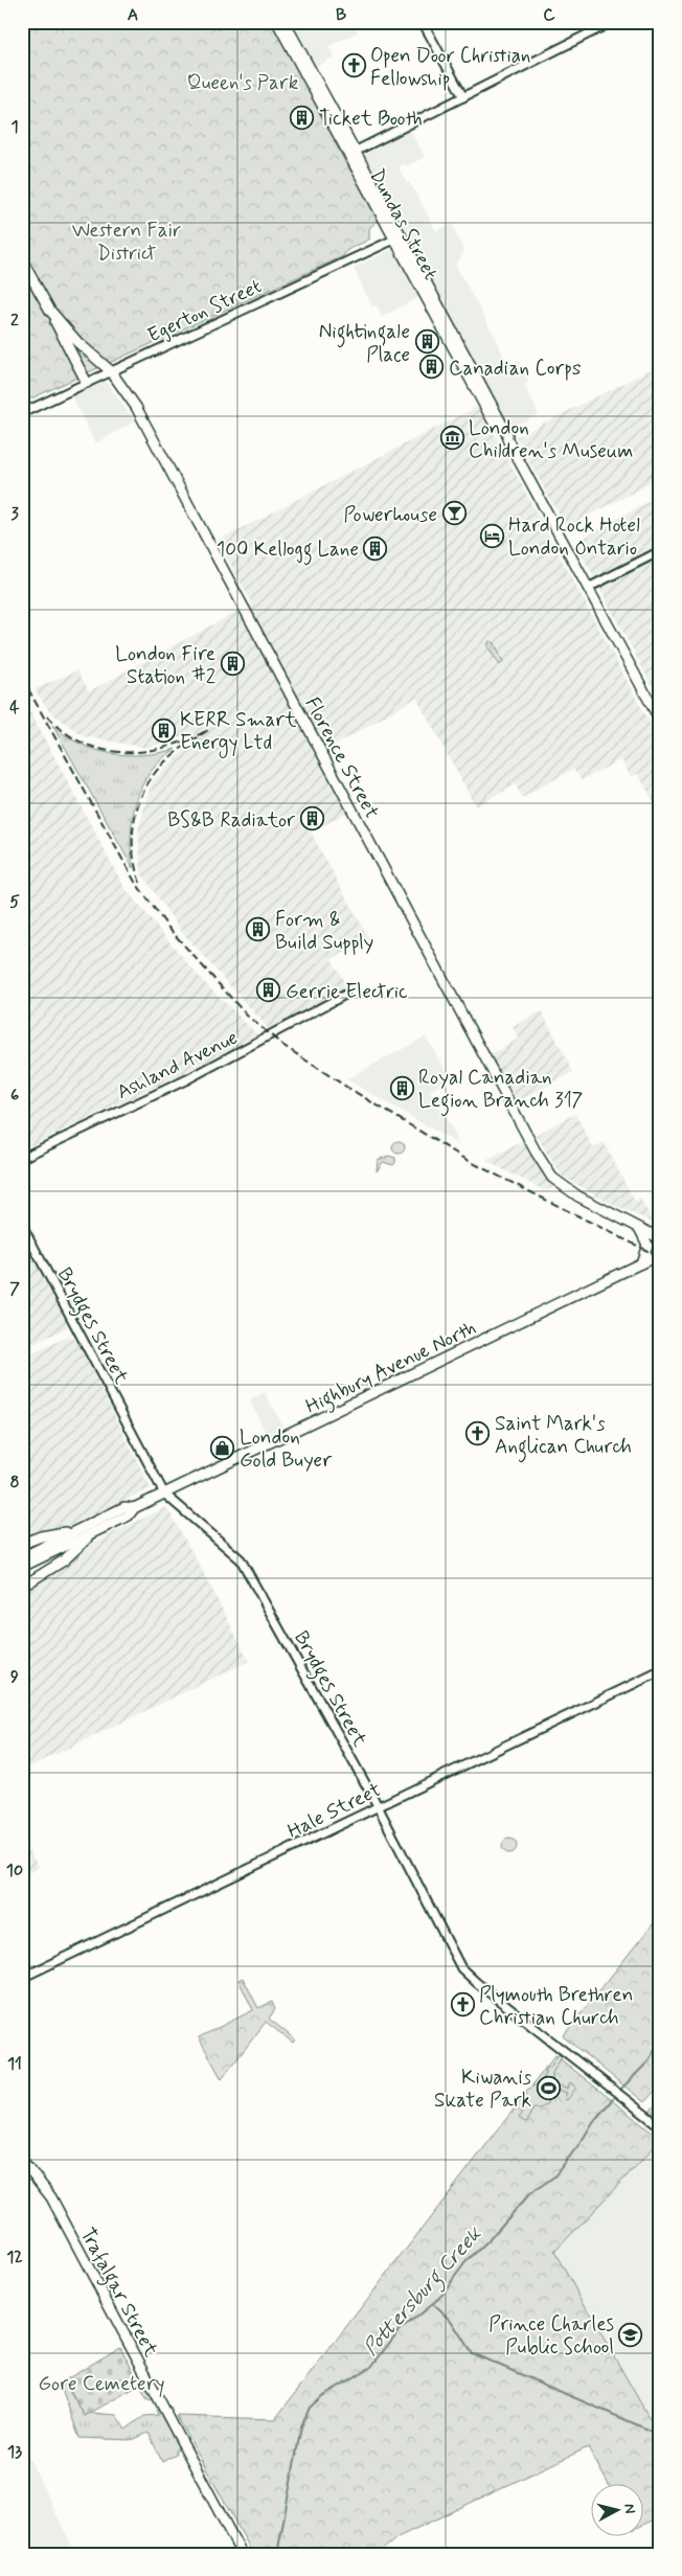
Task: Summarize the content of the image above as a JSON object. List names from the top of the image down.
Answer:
{
  "streets": {
    "main road": [
      "Dundas Street",
      "Florence Street",
      "Highbury Avenue North",
      "Trafalgar Street"
    ],
    "street": [
      "Egerton Street",
      "Ashland Avenue",
      "Brydges Street",
      "Hale Street"
    ]
  },
  "crossings": [
    ["Dundas Street", "Egerton Street"],
    ["Egerton Street", "Florence Street"],
    ["Brydges Street", "Highbury Avenue North"],
    ["Brydges Street", "Hale Street"]
  ],
  "water": ["Pottersburg Creek"],
  "parks": ["Queen's Park", "Western Fair District", "Gore Cemetery"],
  "places": {
    "church": ["Open Door Christian Fellowship", "Saint Mark's Anglican Church", "Plymouth Brethren Christian Church"],
    "building": [
      "Ticket Booth",
      "Nightingale Place",
      "Canadian Corps",
      "100 Kellogg Lane",
      "London Fire Station #2",
      "KERR Smart Energy Ltd",
      "BS&B Radiator",
      "Form & Build Supply",
      "Gerrie Electric",
      "Royal Canadian Legion Branch 317"
    ],
    "museum": ["London Children's Museum"],
    "bar": ["Powerhouse"],
    "hotel": ["Hard Rock Hotel London Ontario"],
    "shop": ["London Gold Buyer"],
    "sports": ["Kiwanis Skate Park"],
    "school or university": ["Prince Charles Public School"]
  },
  "north": "right",
  "grid": {
    "columns": ["A", "B", "C"],
    "rows": [
      "1",
      "2",
      "3",
      "4",
      "5",
      "6",
      "7",
      "8",
      "9",
      "10",
      "11",
      "12",
      "13"
    ]
  }
}
